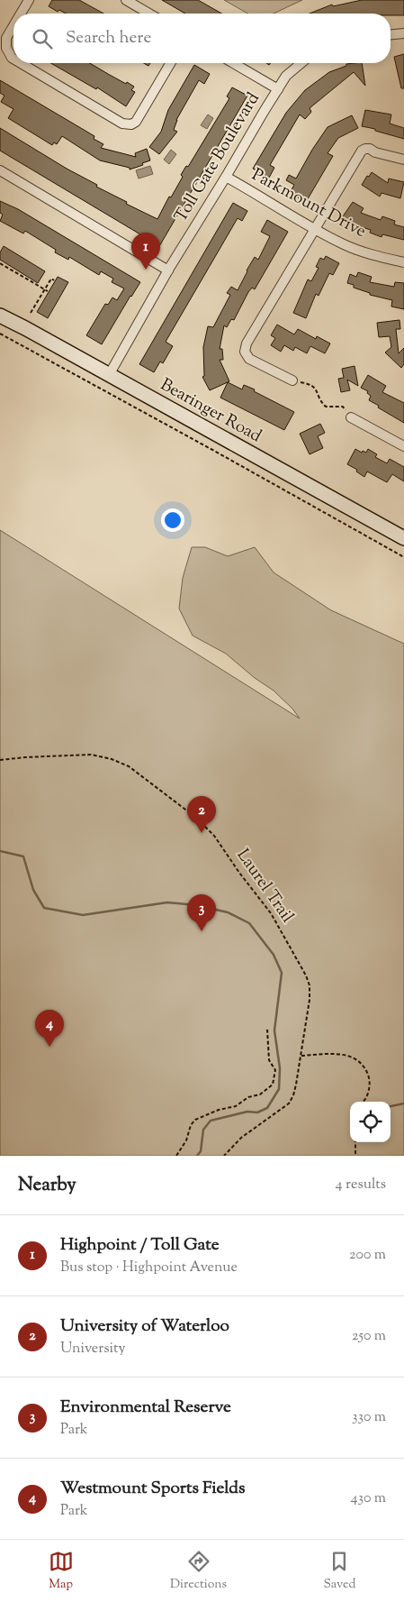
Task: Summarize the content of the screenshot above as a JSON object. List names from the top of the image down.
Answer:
{
  "streets": {
    "street": ["Toll Gate Boulevard", "Parkmount Drive", "Bearinger Road"],
    "path": ["Laurel Trail"]
  },
  "crossings": [
    ["Toll Gate Boulevard", "Parkmount Drive"],
    ["Toll Gate Boulevard", "Bearinger Road"]
  ],
  "page": {
    "search": "Search here",
    "pins": [
      "1",
      "2",
      "3",
      "4"
    ],
    "heading": ["Nearby", "4 results"],
    "list": [
      {
        "mark": "1",
        "name": "Highpoint / Toll Gate",
        "note": "Bus stop · Highpoint Avenue",
        "value": "200 m"
      },
      {
        "mark": "2",
        "name": "University of Waterloo",
        "note": "University",
        "value": "250 m"
      },
      {
        "mark": "3",
        "name": "Environmental Reserve",
        "note": "Park",
        "value": "330 m"
      },
      {
        "mark": "4",
        "name": "Westmount Sports Fields",
        "note": "Park",
        "value": "430 m"
      }
    ],
    "nav": ["Map", "Directions", "Saved"]
  }
}
